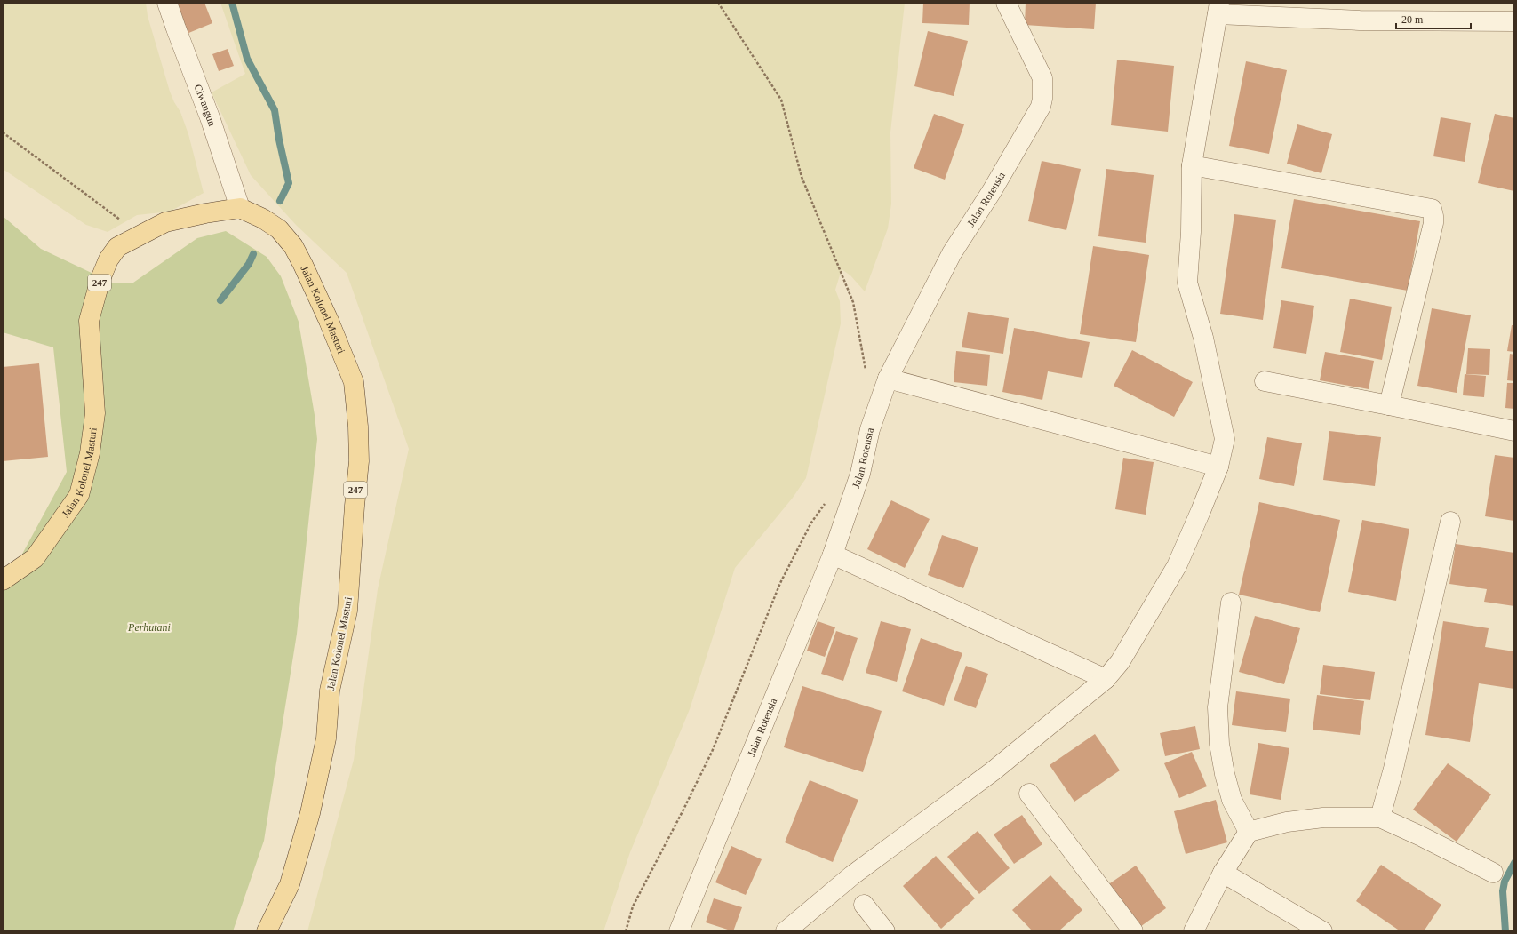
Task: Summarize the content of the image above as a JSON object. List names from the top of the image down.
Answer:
{
  "streets": {
    "main road": ["247", "Jalan Kolonel Masturi"],
    "street": ["Ciwangun", "Jalan Rotensia"]
  },
  "crossings": [
    ["Ciwangun", "Jalan Kolonel Masturi"]
  ],
  "parks": ["Perhutani"],
  "scale_bar": "20 m"
}
